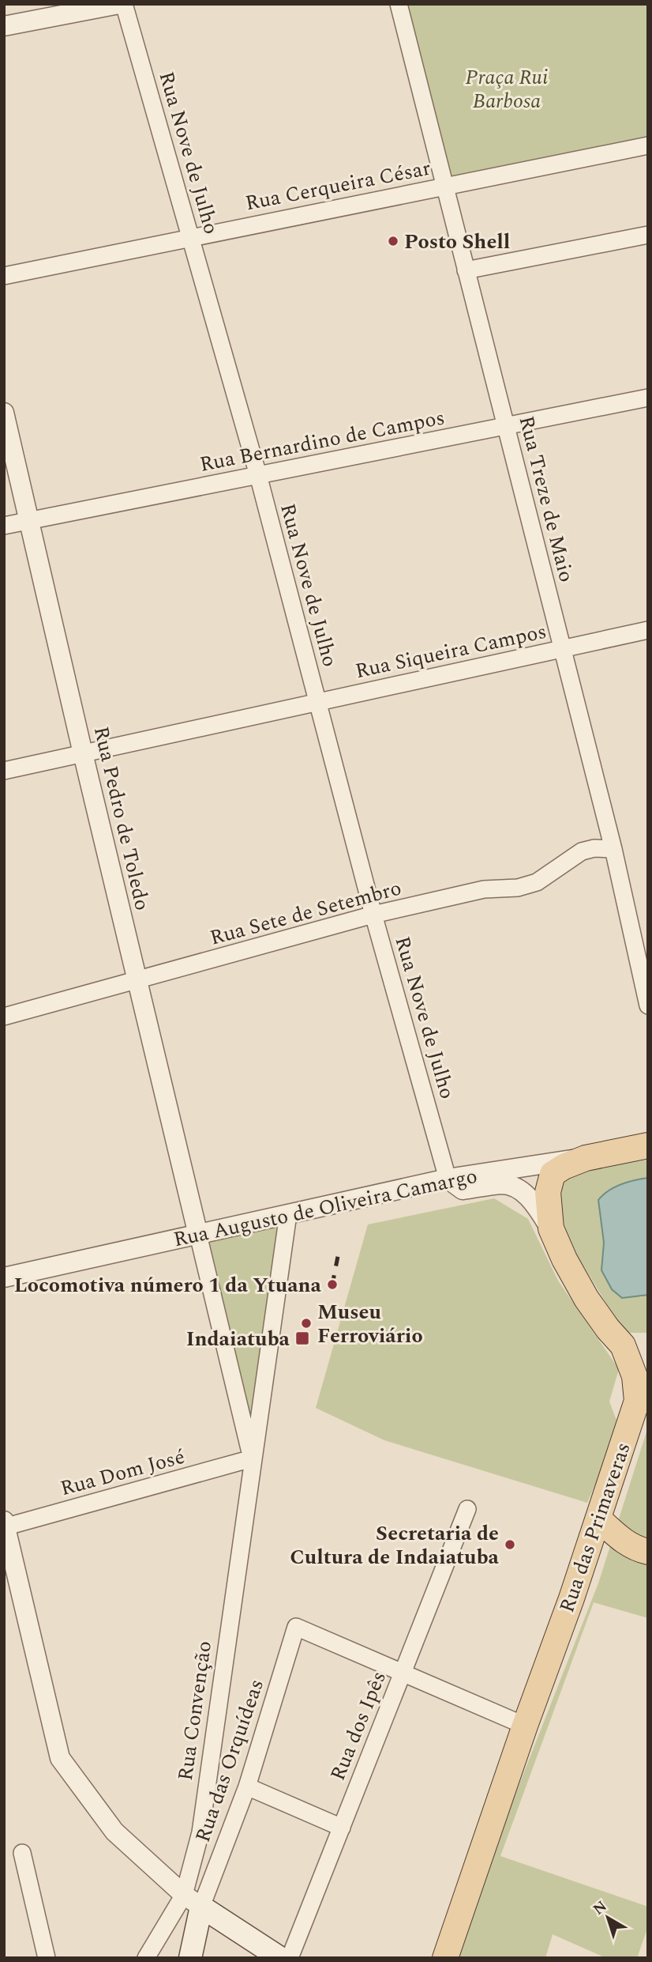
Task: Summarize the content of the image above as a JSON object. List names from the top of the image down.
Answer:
{
  "streets": {
    "main road": ["Rua Augusto de Oliveira Camargo", "Rua das Primaveras"],
    "street": [
      "Rua Nove de Julho",
      "Rua Cerqueira César",
      "Rua Bernardino de Campos",
      "Rua Treze de Maio",
      "Rua Siqueira Campos",
      "Rua Pedro de Toledo",
      "Rua Sete de Setembro",
      "Rua Dom José",
      "Rua Convenção",
      "Rua dos Ipês",
      "Rua das Orquídeas"
    ]
  },
  "crossings": [
    ["Rua Nove de Julho", "Rua Cerqueira César"],
    ["Rua Nove de Julho", "Rua Bernardino de Campos"],
    ["Rua Nove de Julho", "Rua Siqueira Campos"],
    ["Rua Nove de Julho", "Rua Sete de Setembro"],
    ["Rua Nove de Julho", "Rua Augusto de Oliveira Camargo"],
    ["Rua Nove de Julho", "Rua das Primaveras"],
    ["Rua Cerqueira César", "Rua Treze de Maio"],
    ["Rua Bernardino de Campos", "Rua Treze de Maio"],
    ["Rua Bernardino de Campos", "Rua Pedro de Toledo"],
    ["Rua Treze de Maio", "Rua Siqueira Campos"],
    ["Rua Treze de Maio", "Rua Sete de Setembro"],
    ["Rua Siqueira Campos", "Rua Pedro de Toledo"],
    ["Rua Pedro de Toledo", "Rua Sete de Setembro"],
    ["Rua Pedro de Toledo", "Rua Augusto de Oliveira Camargo"],
    ["Rua Augusto de Oliveira Camargo", "Rua das Primaveras"],
    ["Rua Augusto de Oliveira Camargo", "Rua Convenção"],
    ["Rua Dom José", "Rua Convenção"],
    ["Rua Convenção", "Rua das Orquídeas"],
    ["Rua dos Ipês", "Rua das Orquídeas"]
  ],
  "parks": ["Praça Rui Barbosa"],
  "places": {
    "other": [
      "Posto Shell",
      "Locomotiva número 1 da Ytuana",
      "Museu Ferroviário",
      "Secretaria de Cultura de Indaiatuba"
    ],
    "transit": ["Indaiatuba"]
  },
  "north": "top left"
}
